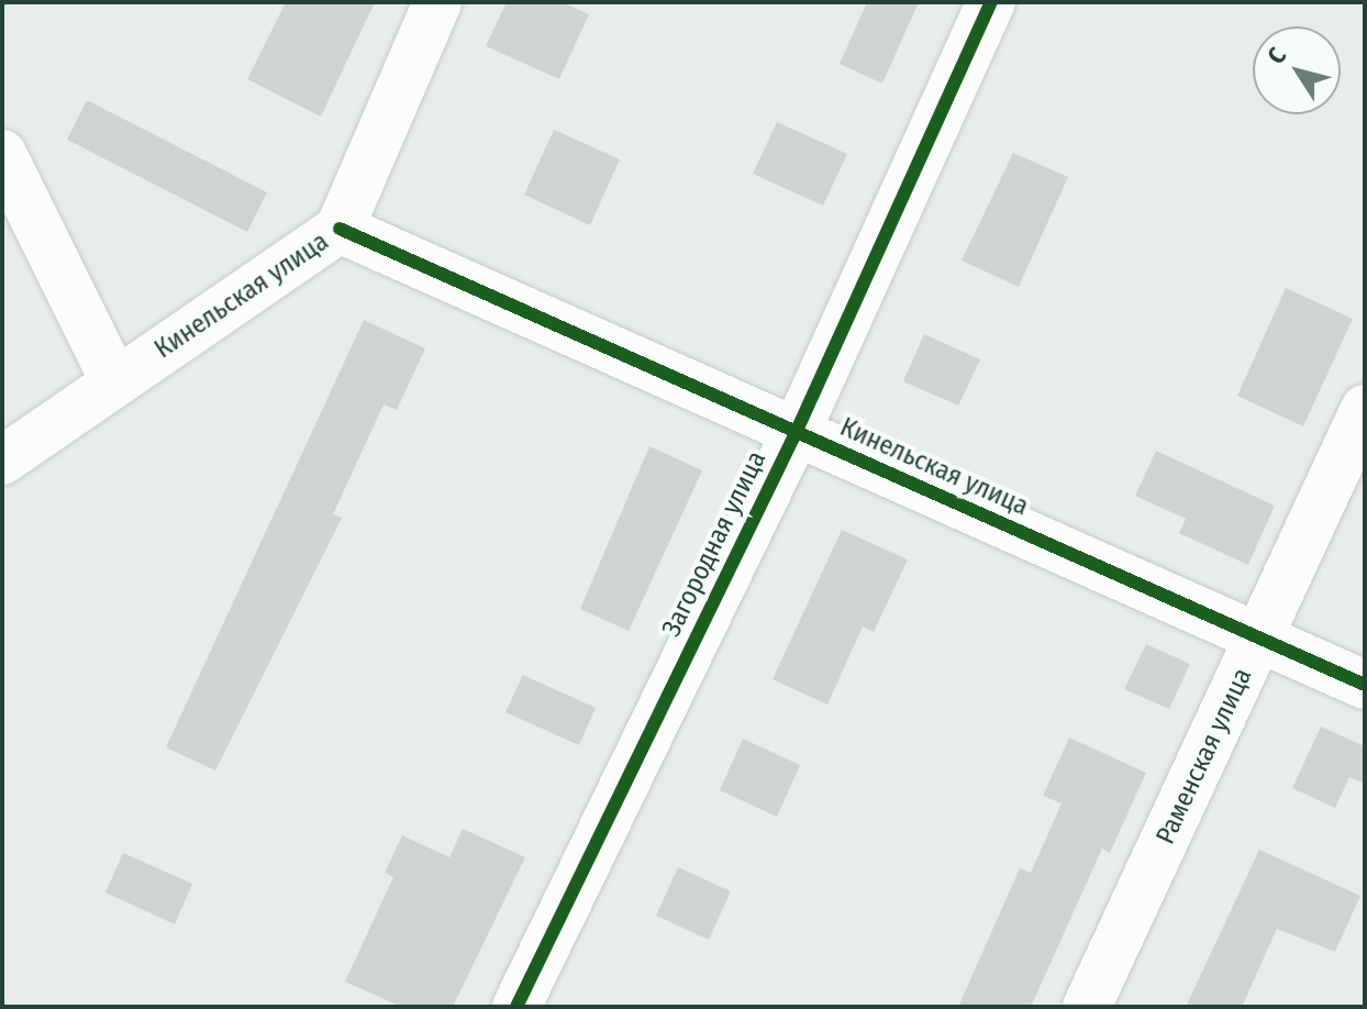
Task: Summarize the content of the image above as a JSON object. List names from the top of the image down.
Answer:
{
  "streets": {
    "street": ["Кинельская улица", "Загородная улица", "Раменская улица"]
  },
  "crossings": [
    ["Кинельская улица", "Загородная улица"],
    ["Кинельская улица", "Раменская улица"]
  ],
  "north": "top left"
}
